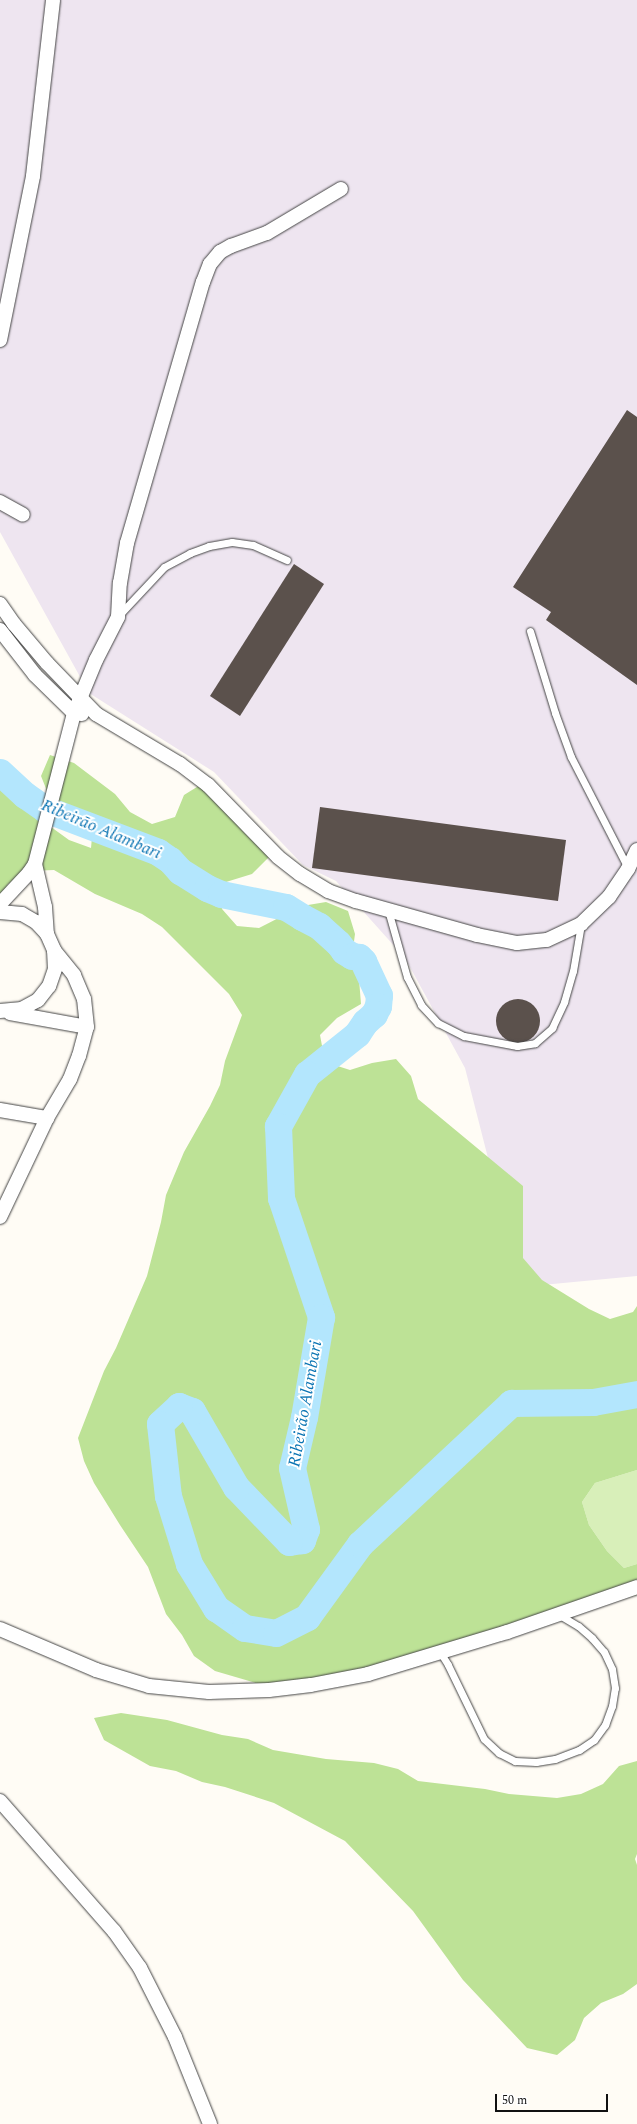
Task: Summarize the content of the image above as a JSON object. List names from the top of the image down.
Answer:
{
  "water": ["Ribeirão Alambari"],
  "scale_bar": "50 m"
}
